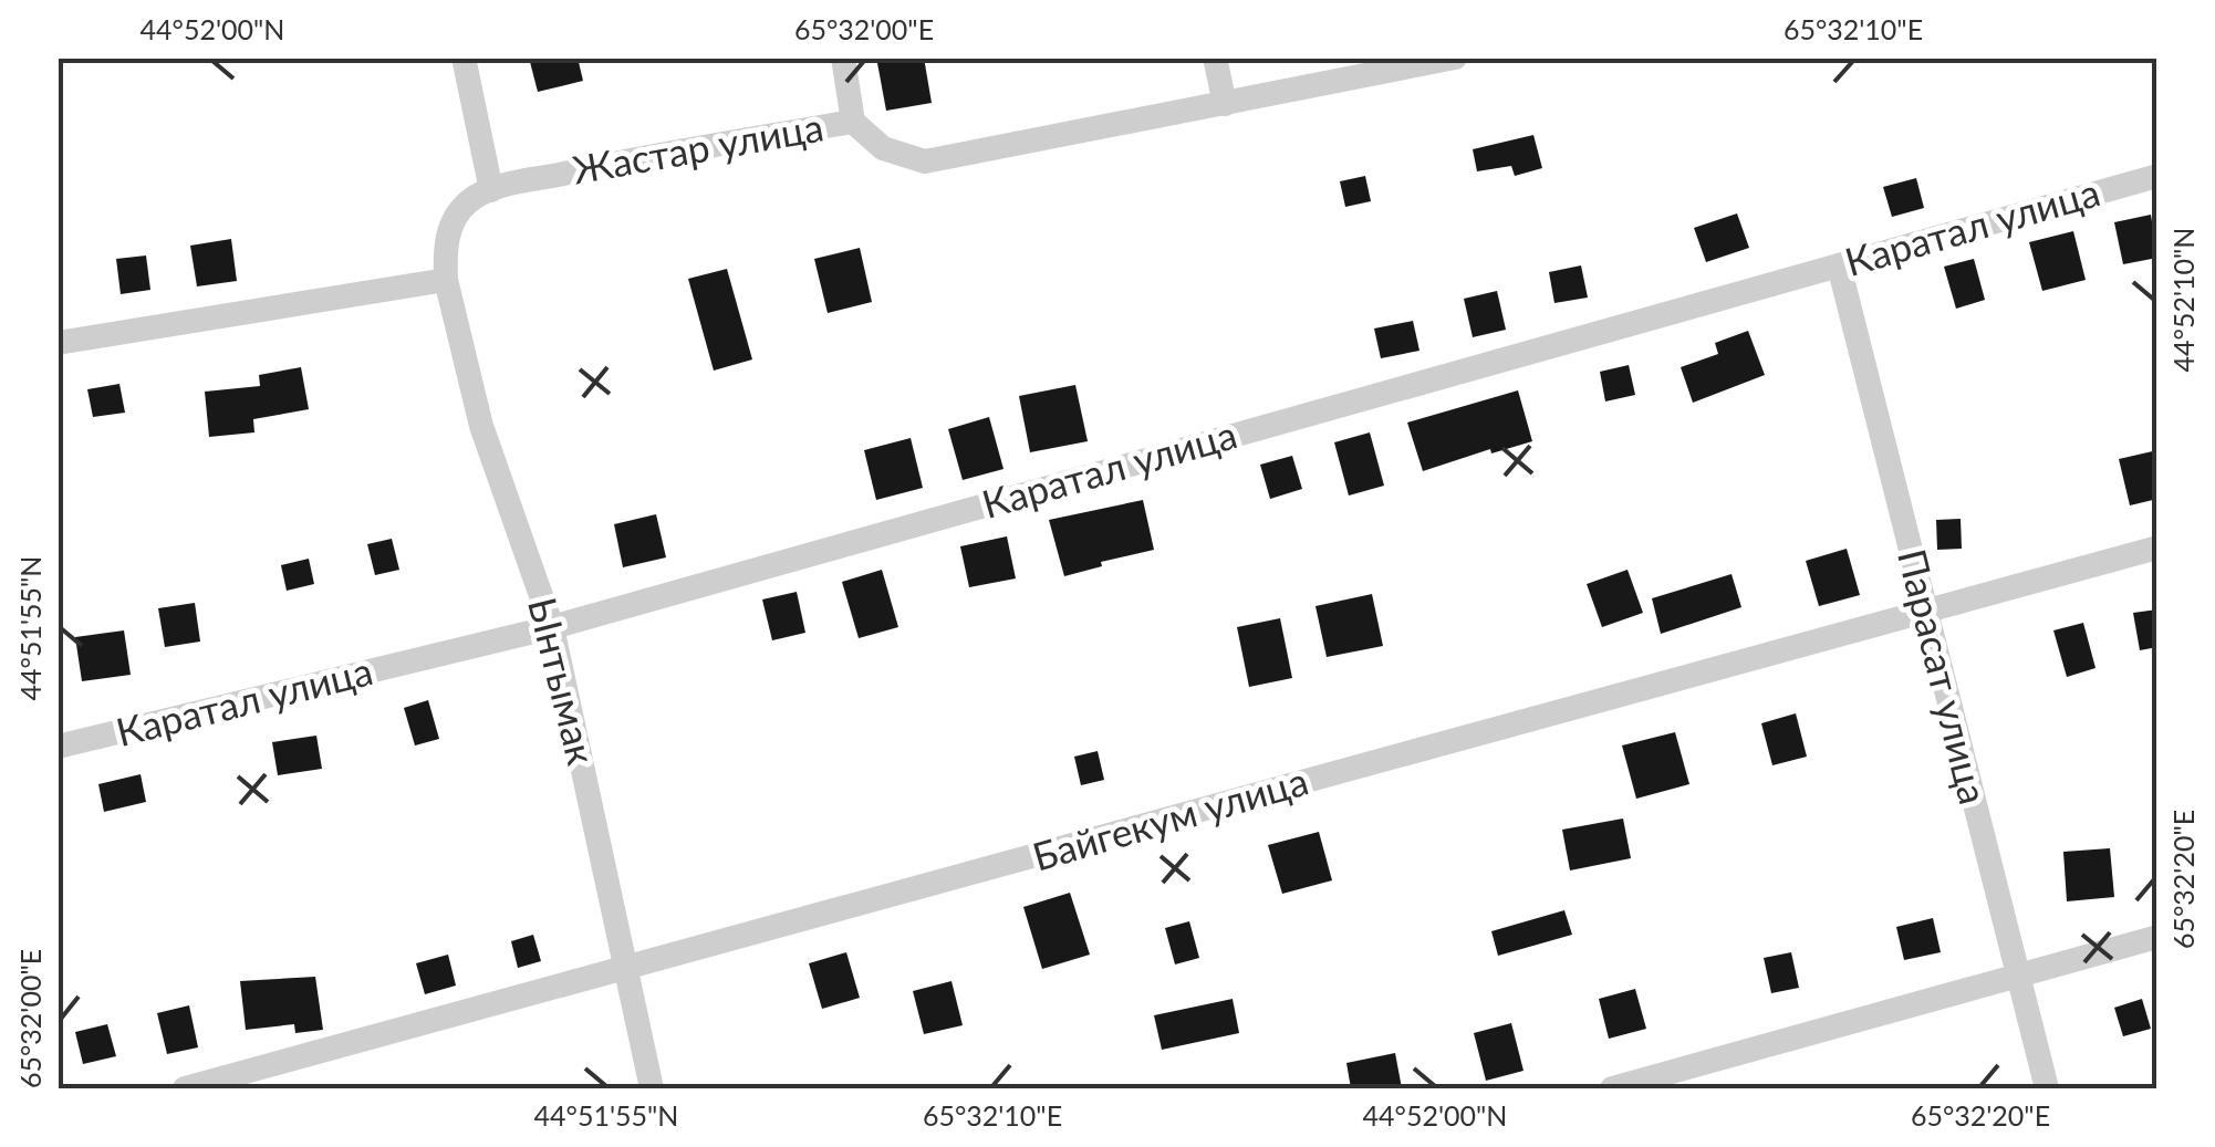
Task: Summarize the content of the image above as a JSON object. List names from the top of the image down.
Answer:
{
  "streets": {
    "street": [
      "Жастар улица",
      "Каратал улица",
      "Парасат улица",
      "Ынтымак",
      "Байгекум улица"
    ]
  },
  "crossings": [
    ["Жастар улица", "Ынтымак"],
    ["Каратал улица", "Парасат улица"],
    ["Каратал улица", "Ынтымак"],
    ["Парасат улица", "Байгекум улица"],
    ["Ынтымак", "Байгекум улица"]
  ],
  "coordinates": [
    "44°52'00\"N",
    "65°32'00\"E",
    "65°32'10\"E",
    "44°52'10\"N",
    "44°51'55\"N",
    "65°32'20\"E"
  ]
}
